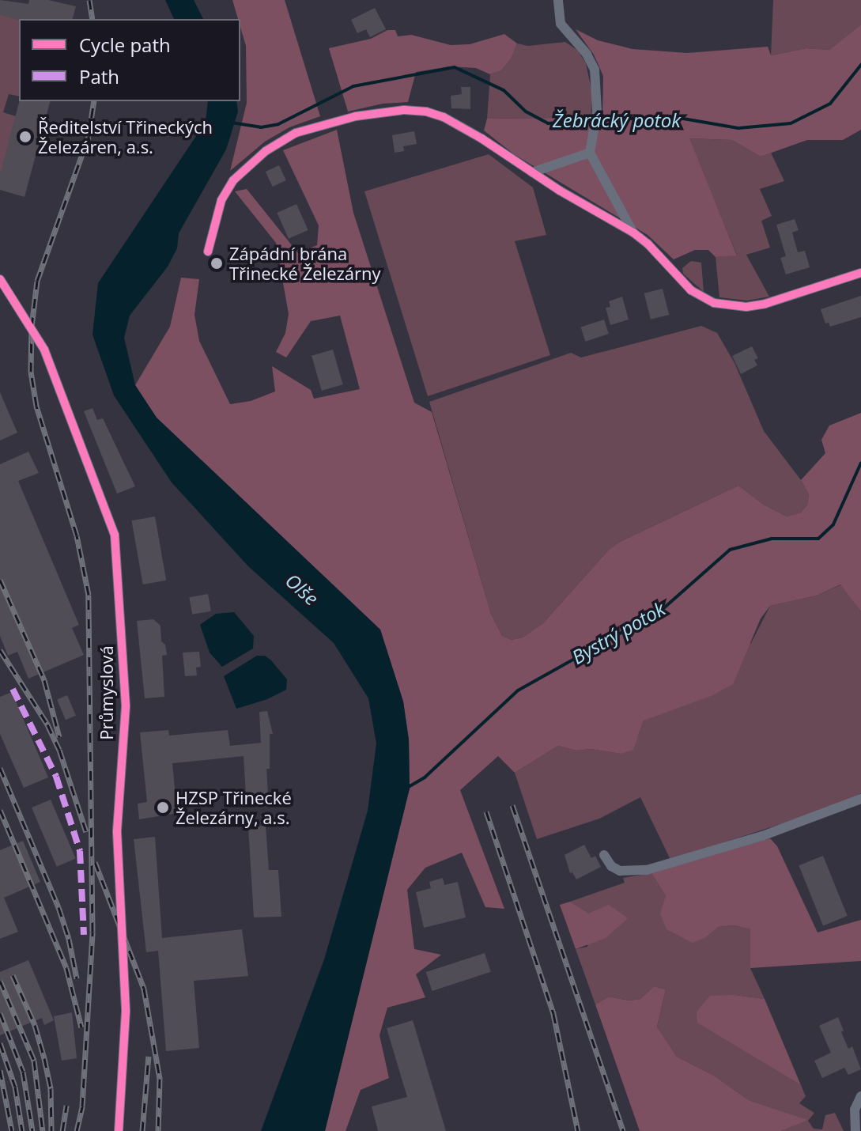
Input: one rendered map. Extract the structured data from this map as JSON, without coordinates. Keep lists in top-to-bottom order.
{
  "streets": {
    "street": ["Průmyslová"]
  },
  "water": ["Žebrácký potok", "Olše", "Bystrý potok"],
  "places": ["Ředitelství Třineckých Železáren, a.s.", "Zápádní brána Třinecké Železárny", "HZSP Třinecké Železárny, a.s."],
  "legend": ["Cycle path", "Path"]
}
